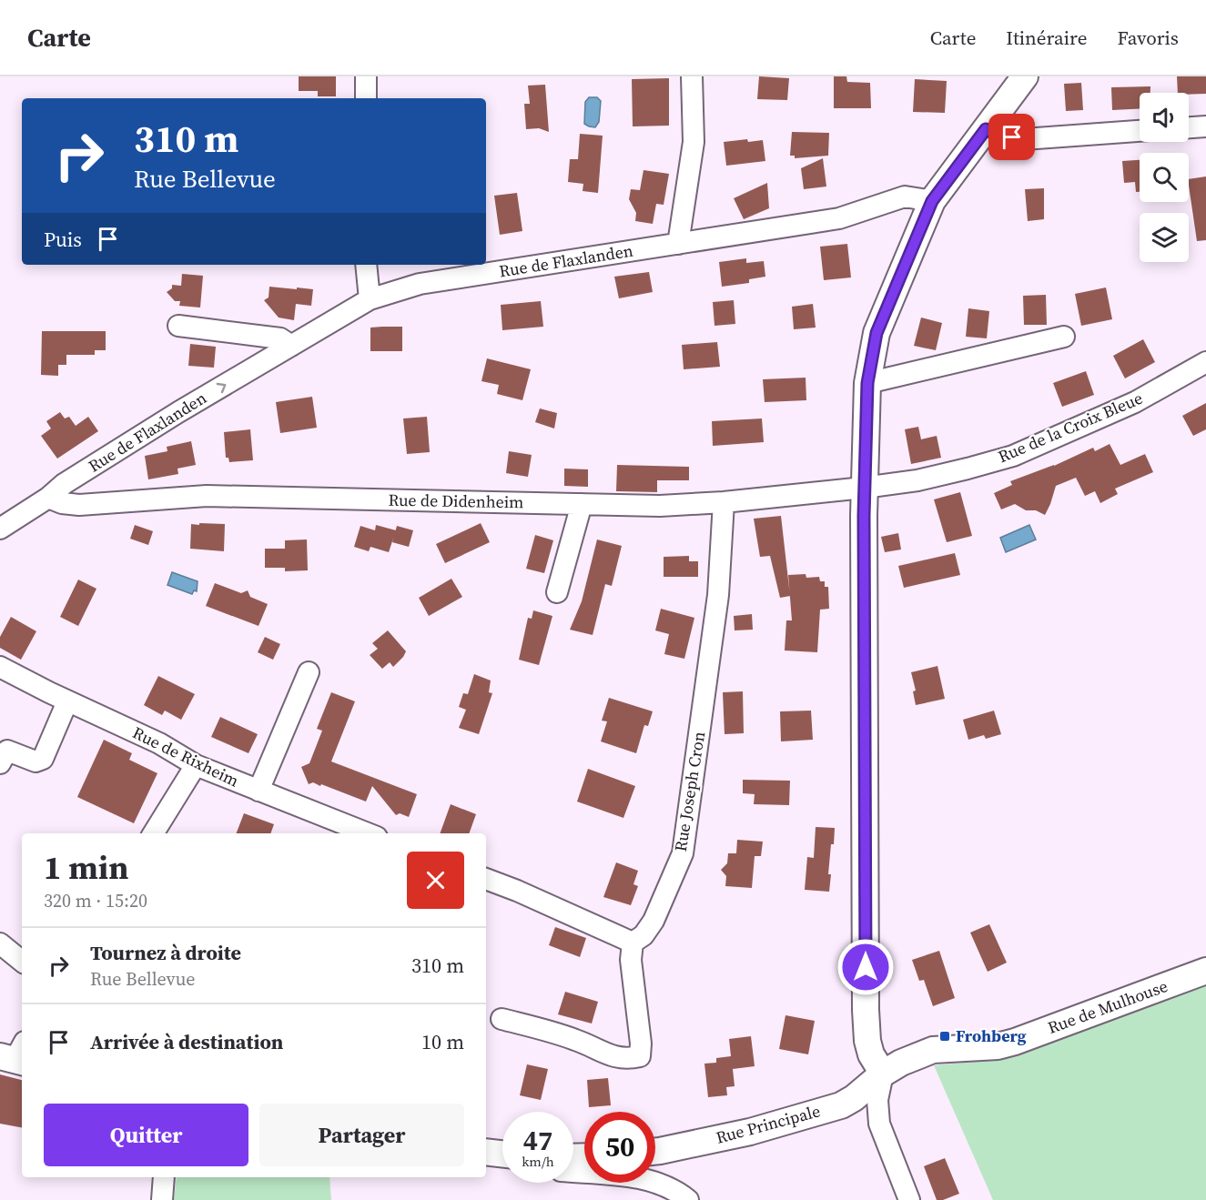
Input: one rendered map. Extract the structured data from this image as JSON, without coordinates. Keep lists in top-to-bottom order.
{
  "streets": {
    "main road": ["Rue de Mulhouse", "Rue Principale"],
    "street": [
      "Rue de Flaxlanden",
      "Rue de la Croix Bleue",
      "Rue de Didenheim",
      "Rue de Rixheim",
      "Rue Joseph Cron"
    ]
  },
  "crossings": [
    ["Rue de Flaxlanden", "Rue de Didenheim"],
    ["Rue de la Croix Bleue", "Rue de Didenheim"],
    ["Rue de Didenheim", "Rue Joseph Cron"],
    ["Rue de Mulhouse", "Rue Principale"]
  ],
  "places": {
    "transit": ["Frohberg"]
  },
  "page": {
    "header": "Carte",
    "nav": ["Carte", "Itinéraire", "Favoris"],
    "turn": ["310 m", "Rue Bellevue"],
    "then": "Puis",
    "heading": ["1 min", "320 m · 15:20"],
    "list": [
      {
        "name": "Tournez à droite",
        "note": "Rue Bellevue",
        "value": "310 m"
      },
      {
        "name": "Arrivée à destination",
        "value": "10 m"
      }
    ],
    "buttons": ["Quitter", "Partager"],
    "speed": "47 km/h",
    "limit": "50"
  }
}
